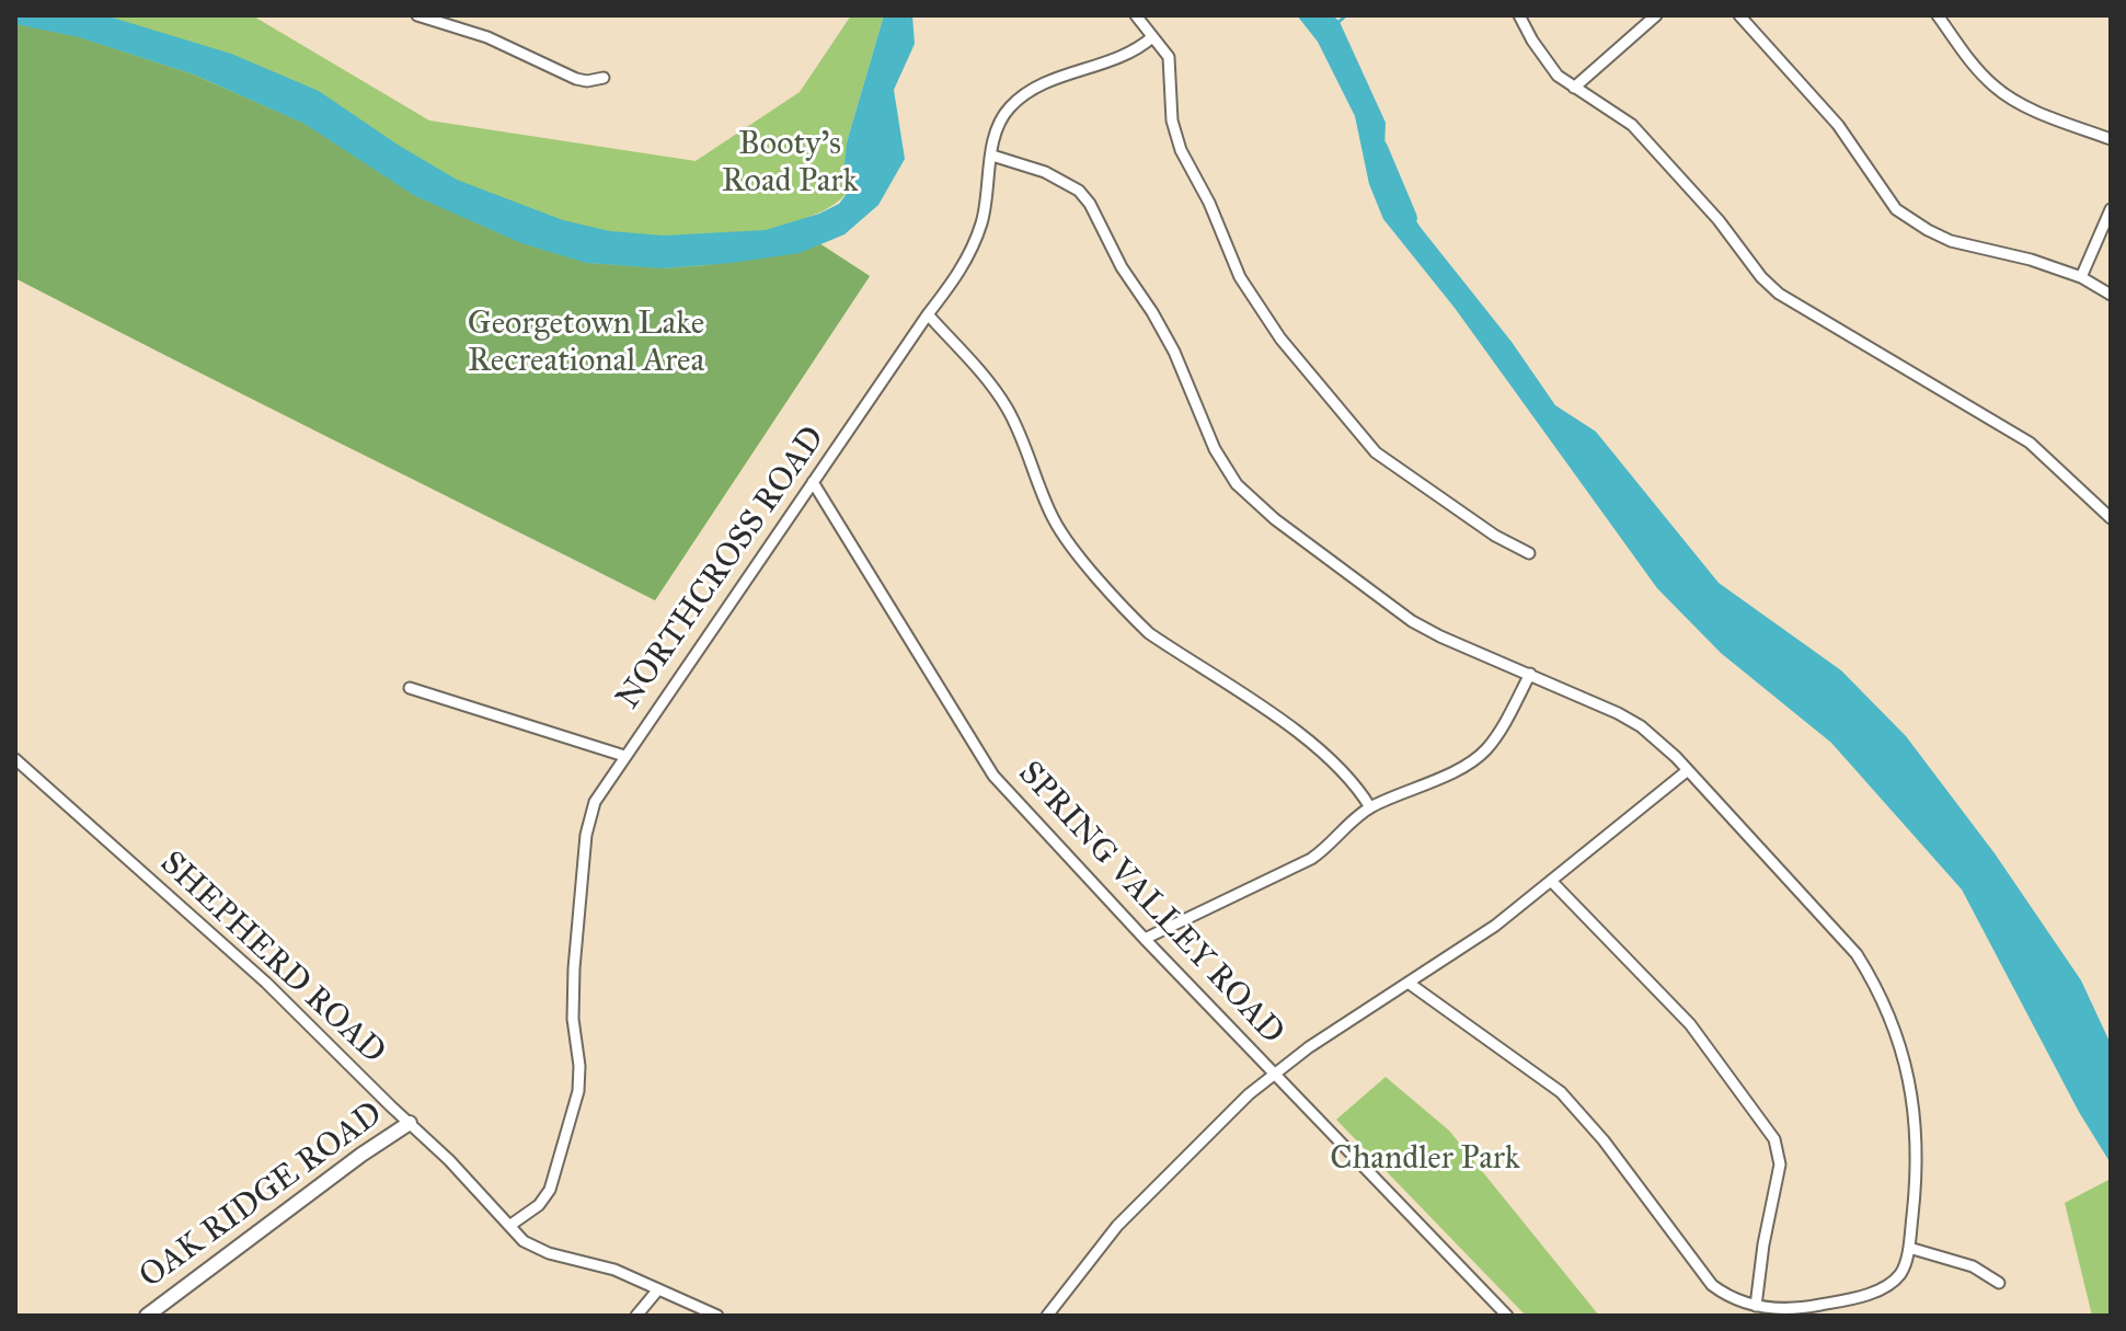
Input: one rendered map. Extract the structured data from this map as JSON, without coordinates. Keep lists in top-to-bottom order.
{
  "streets": {
    "street": [
      "NORTHCROSS ROAD",
      "SPRING VALLEY ROAD",
      "SHEPHERD ROAD",
      "OAK RIDGE ROAD"
    ]
  },
  "crossings": [
    ["NORTHCROSS ROAD", "SPRING VALLEY ROAD"],
    ["NORTHCROSS ROAD", "SHEPHERD ROAD"],
    ["SHEPHERD ROAD", "OAK RIDGE ROAD"]
  ],
  "parks": ["Booty's Road Park", "Georgetown Lake Recreational Area", "Chandler Park"]
}
